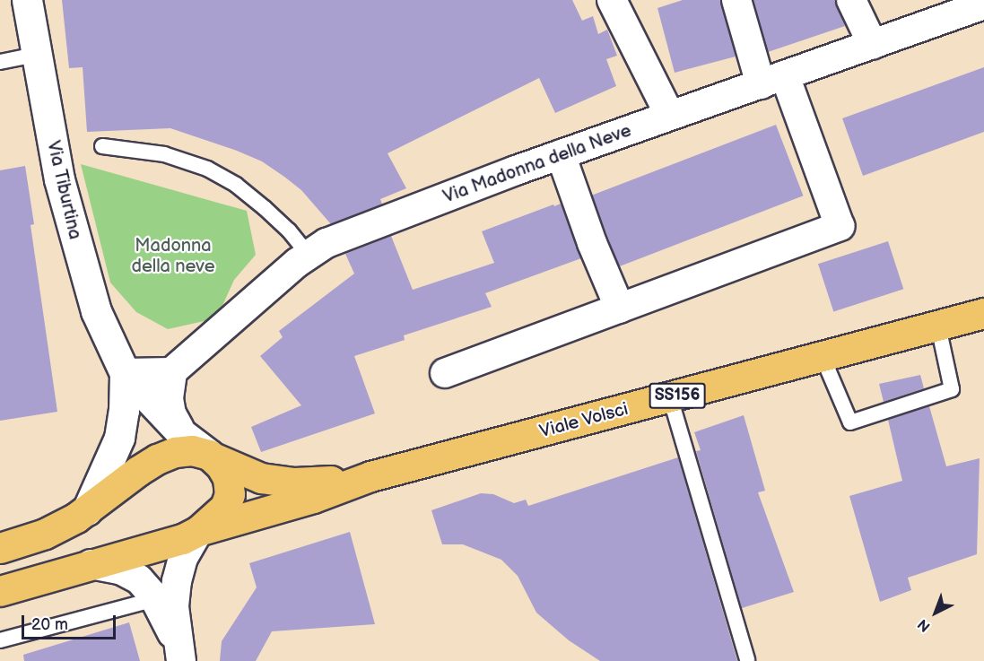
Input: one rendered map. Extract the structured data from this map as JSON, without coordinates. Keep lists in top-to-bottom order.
{
  "streets": {
    "main road": ["SS156", "Viale Volsci"],
    "street": ["Via Madonna della Neve", "Via Tiburtina"]
  },
  "crossings": [
    ["SS156", "Viale Volsci"]
  ],
  "parks": ["Madonna della neve"],
  "scale_bar": "20 m",
  "north": "bottom left"
}
